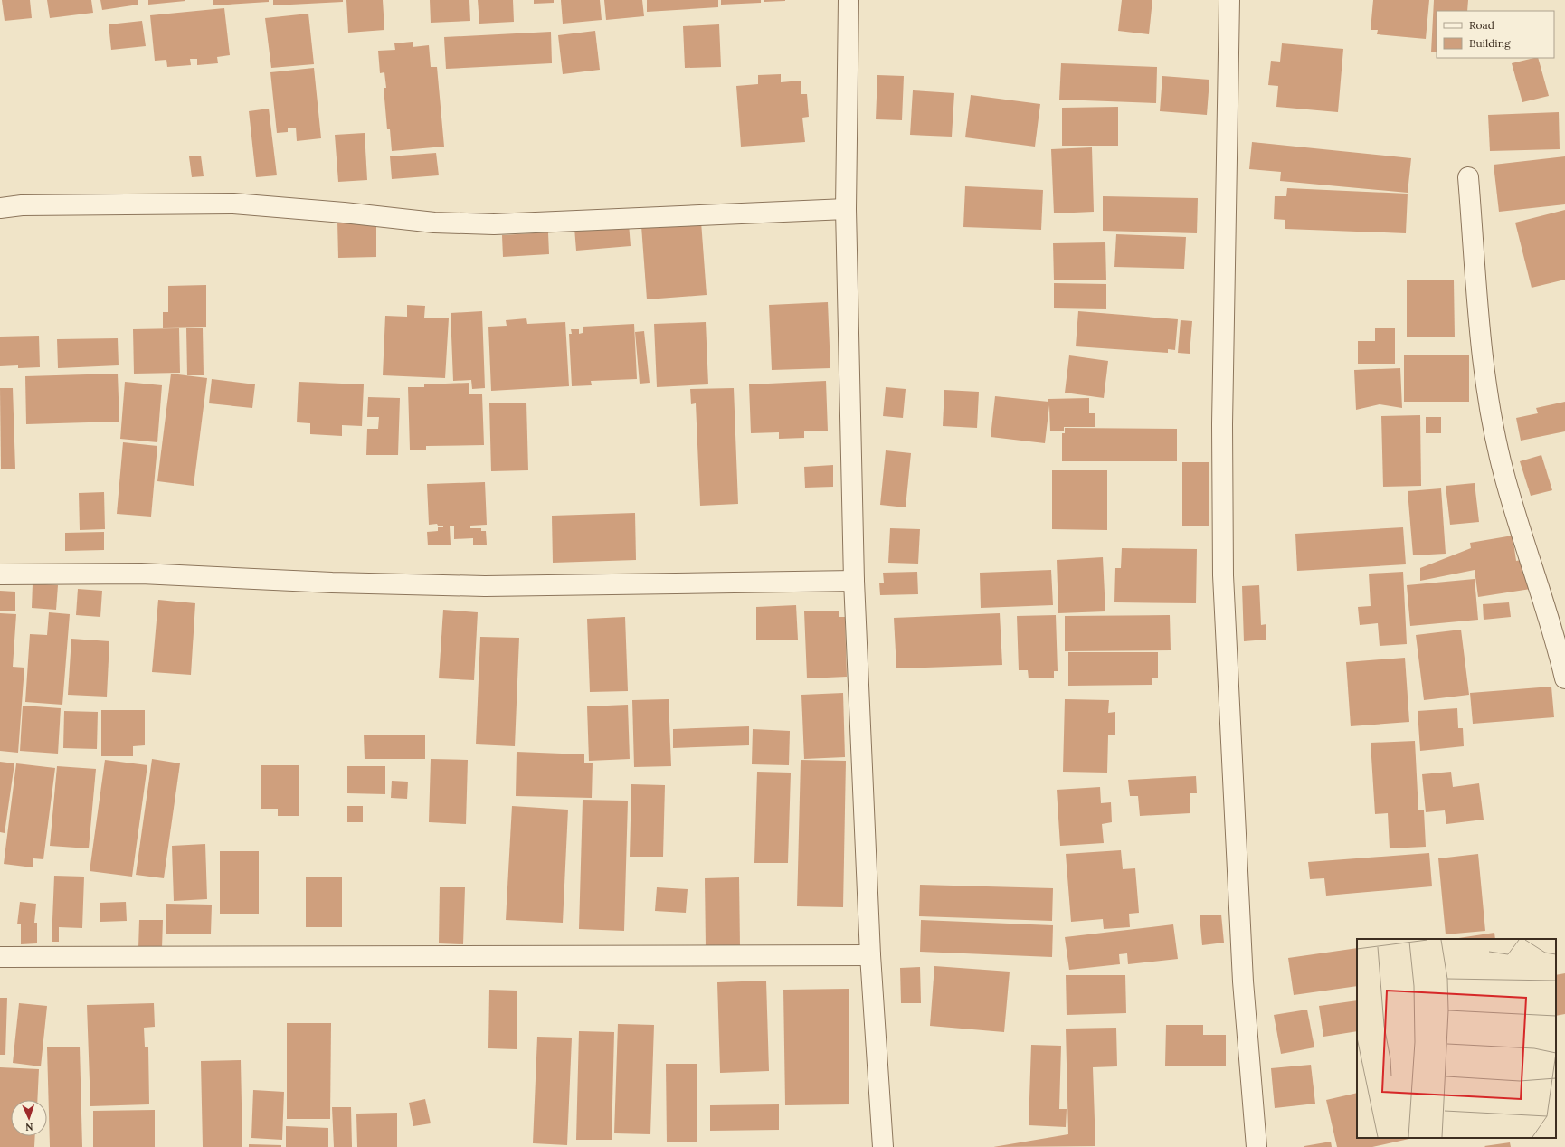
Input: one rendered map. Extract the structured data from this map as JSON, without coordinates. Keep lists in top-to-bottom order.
{
  "legend": ["Road", "Building"],
  "north": "bottom"
}
